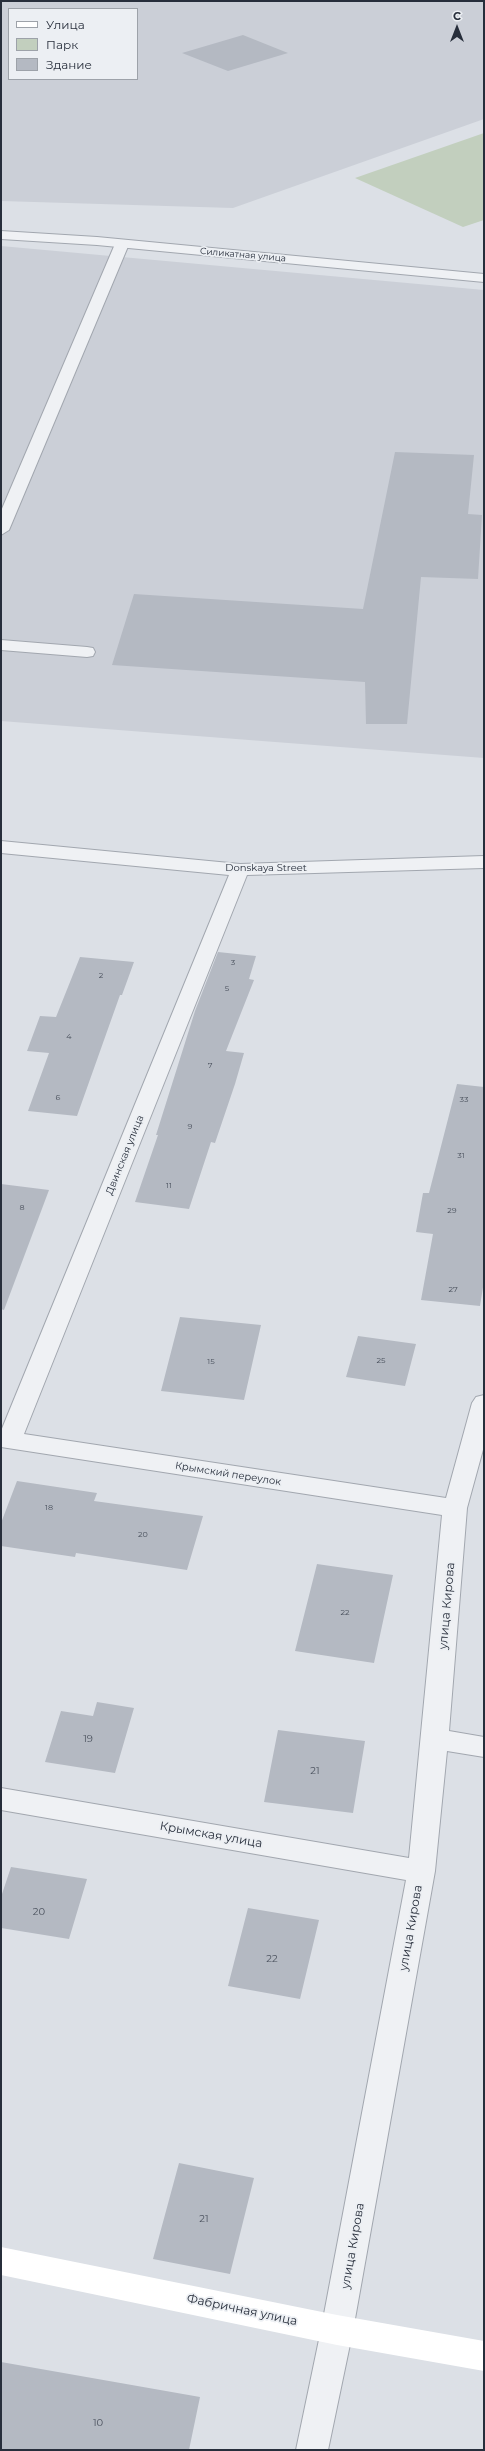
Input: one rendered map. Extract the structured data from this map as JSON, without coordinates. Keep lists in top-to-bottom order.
{
  "streets": {
    "main road": ["Фабричная улица"],
    "street": [
      "Силикатная улица",
      "Donskaya Street",
      "Двинская улица",
      "Крымский переулок",
      "улица Кирова",
      "Крымская улица"
    ]
  },
  "crossings": [
    ["Donskaya Street", "Двинская улица"],
    ["Двинская улица", "Крымский переулок"],
    ["Крымский переулок", "улица Кирова"],
    ["улица Кирова", "Крымская улица"],
    ["улица Кирова", "Фабричная улица"]
  ],
  "house_numbers": [
    "3",
    "2",
    "5",
    "4",
    "7",
    "6",
    "33",
    "9",
    "31",
    "11",
    "8",
    "29",
    "27",
    "25",
    "15",
    "18",
    "20",
    "22",
    "19",
    "21",
    "20",
    "22",
    "21",
    "10"
  ],
  "legend": ["Улица", "Парк", "Здание"],
  "north": "top"
}
